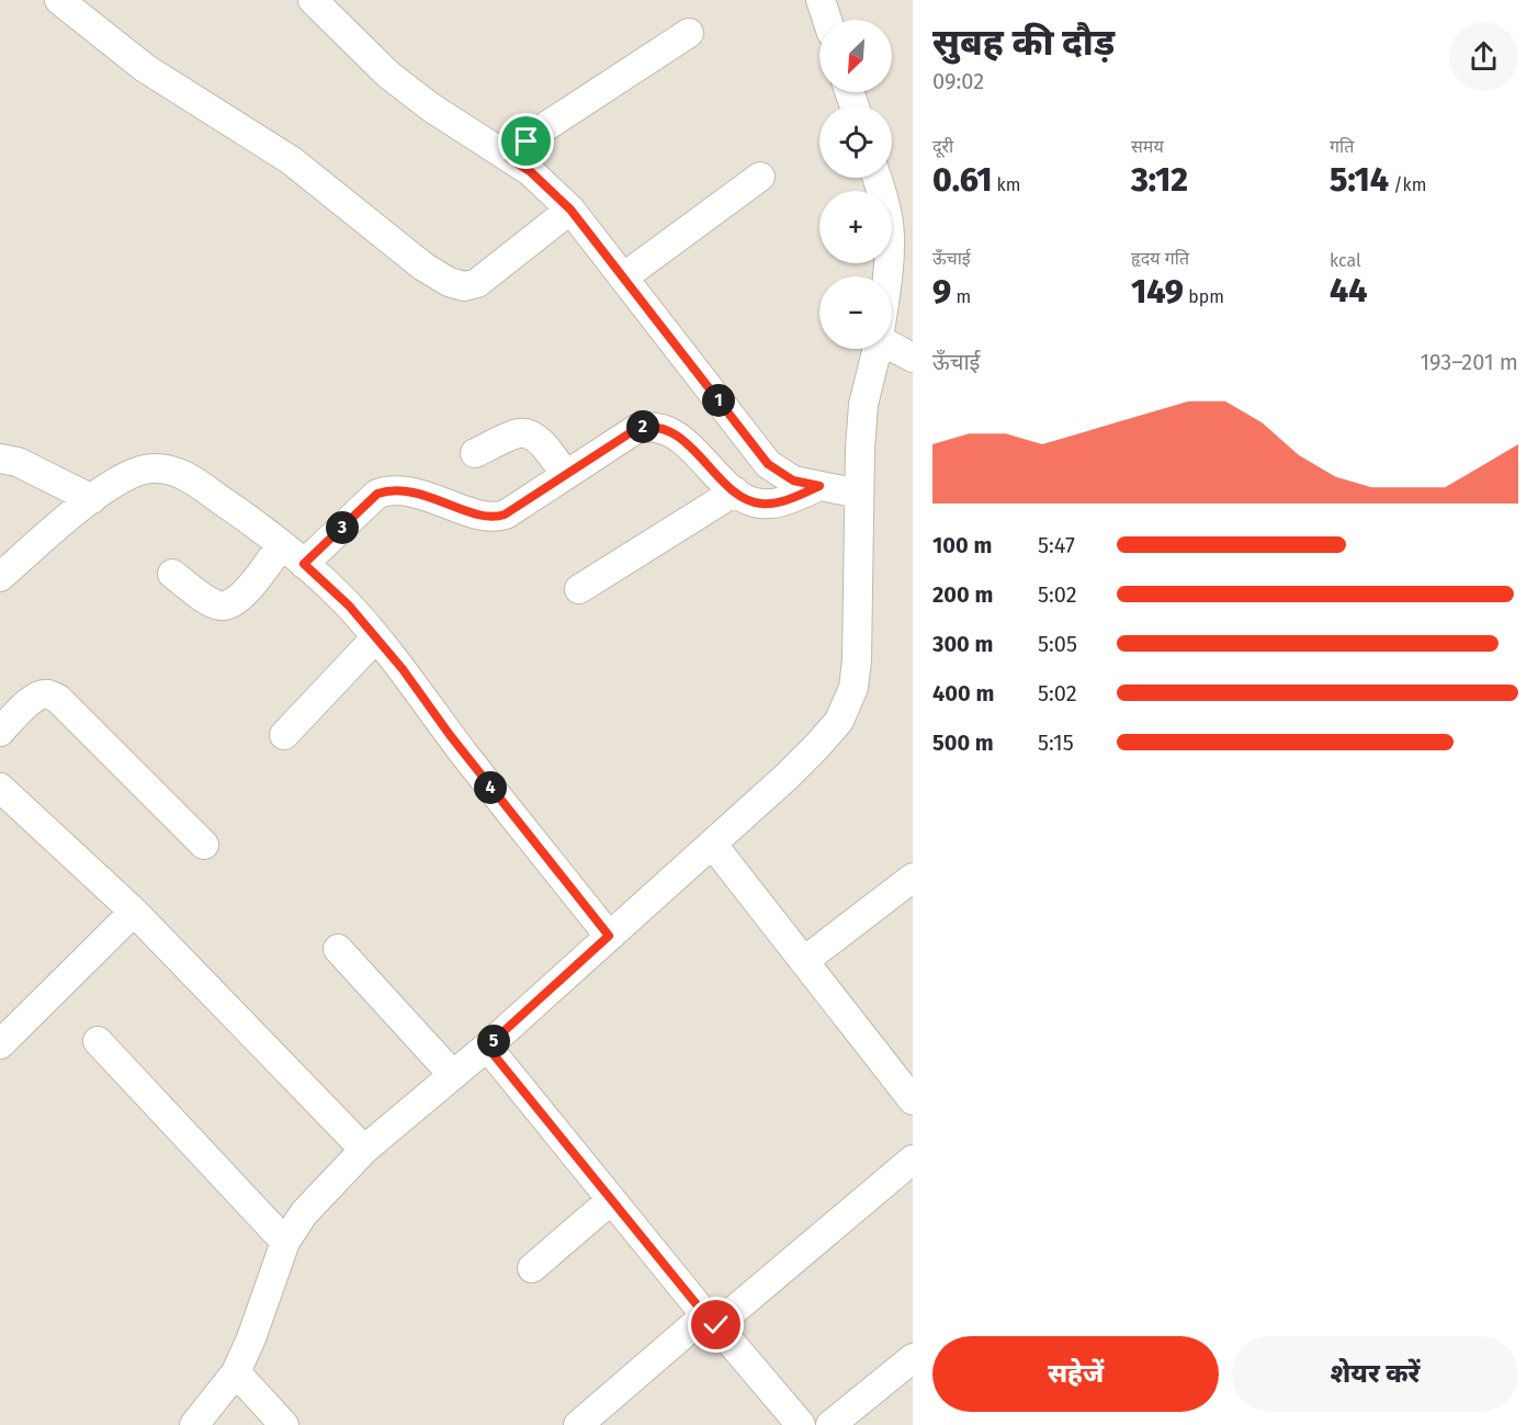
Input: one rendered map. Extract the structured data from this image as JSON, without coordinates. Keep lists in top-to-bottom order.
{
  "north": "bottom left",
  "page": {
    "heading": ["सुबह की दौड़", "09:02"],
    "map_buttons": ["+", "−"],
    "stats": [
      ["दूरी", "0.61 km"],
      ["समय", "3:12"],
      ["गति", "5:14 /km"],
      ["ऊँचाई", "9 m"],
      ["हृदय गति", "149 bpm"],
      ["kcal", "44"]
    ],
    "chart": ["ऊँचाई", "193–201 m"],
    "pins": [
      "1",
      "2",
      "3",
      "4",
      "5"
    ],
    "list": [
      {
        "name": "100 m",
        "note": "5:47"
      },
      {
        "name": "200 m",
        "note": "5:02"
      },
      {
        "name": "300 m",
        "note": "5:05"
      },
      {
        "name": "400 m",
        "note": "5:02"
      },
      {
        "name": "500 m",
        "note": "5:15"
      }
    ],
    "buttons": ["सहेजें", "शेयर करें"]
  }
}
